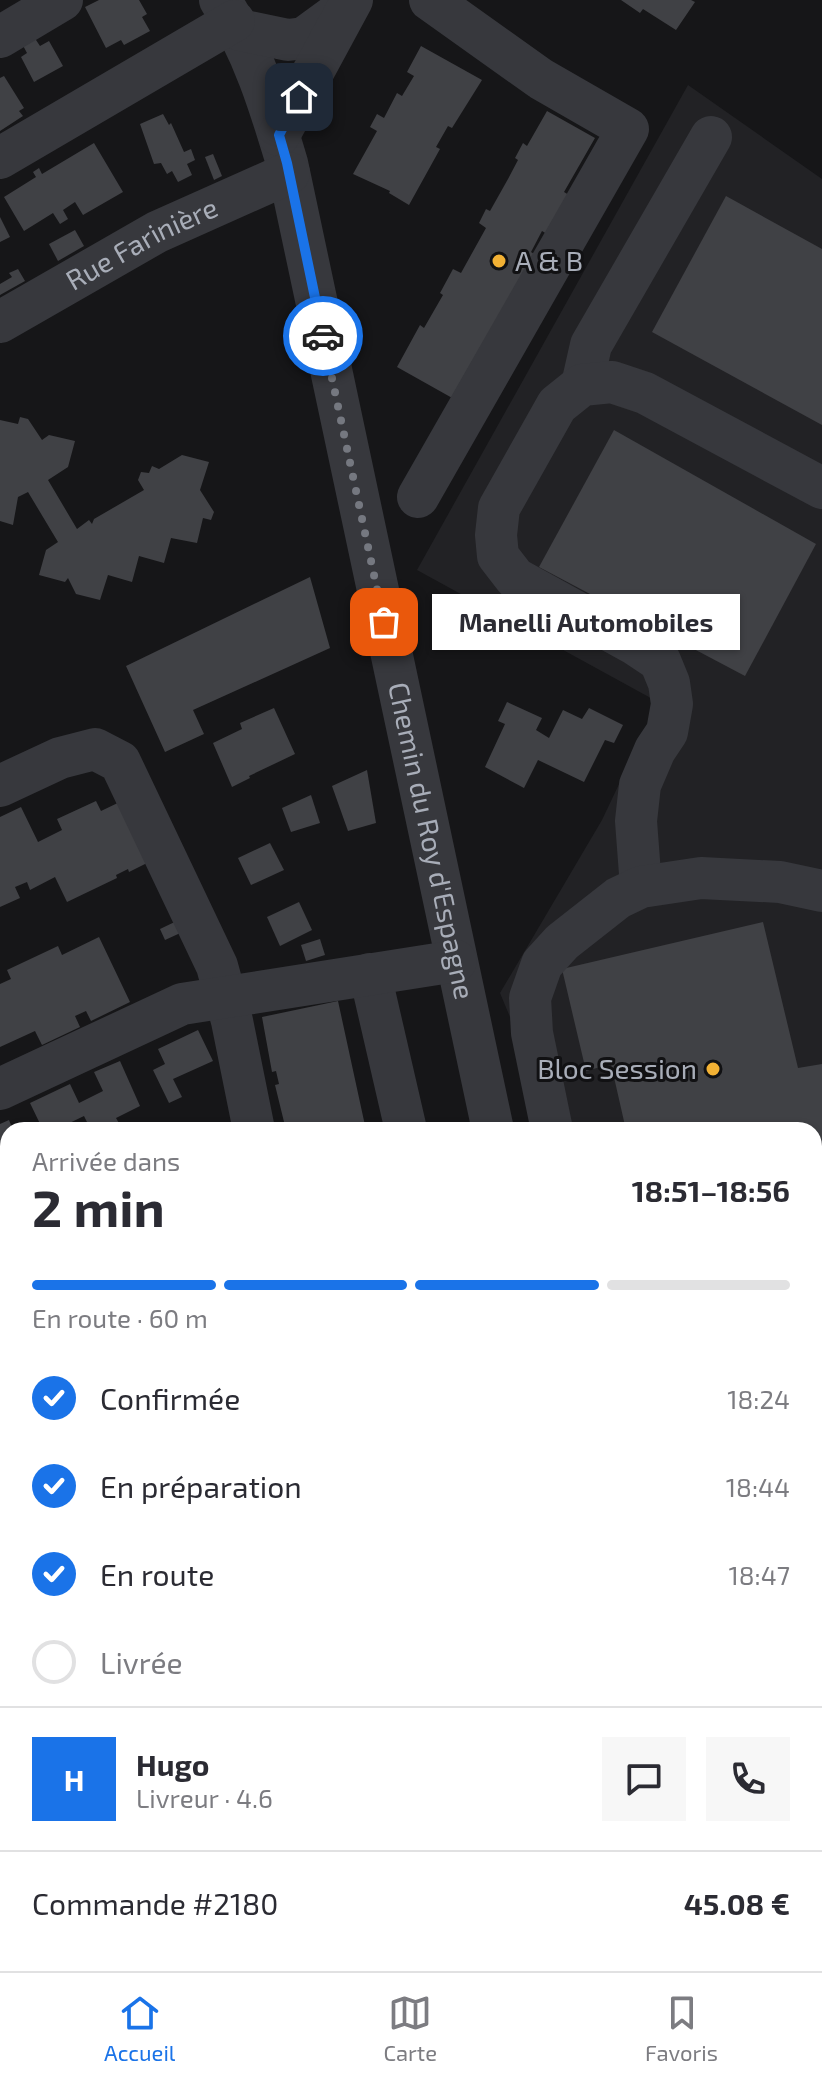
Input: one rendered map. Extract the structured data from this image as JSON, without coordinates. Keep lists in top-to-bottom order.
{
  "streets": {
    "street": ["Rue Farinière", "Chemin du Roy d'Espagne"]
  },
  "crossings": [
    ["Rue Farinière", "Chemin du Roy d'Espagne"]
  ],
  "places": ["A & B", "Manelli Automobiles", "Bloc Session"],
  "page": {
    "bubble": "Manelli Automobiles",
    "heading": ["2 min", "Arrivée dans", "18:51–18:56"],
    "panel": [
      "Hugo",
      "Livreur · 4.6",
      "Commande #2180",
      "45.08 €"
    ],
    "bar": "En route · 60 m",
    "list": [
      ["Confirmée", "18:24"],
      ["En préparation", "18:44"],
      ["En route", "18:47"],
      "Livrée"
    ],
    "round": "H",
    "tabs": ["Accueil", "Carte", "Favoris"]
  }
}
